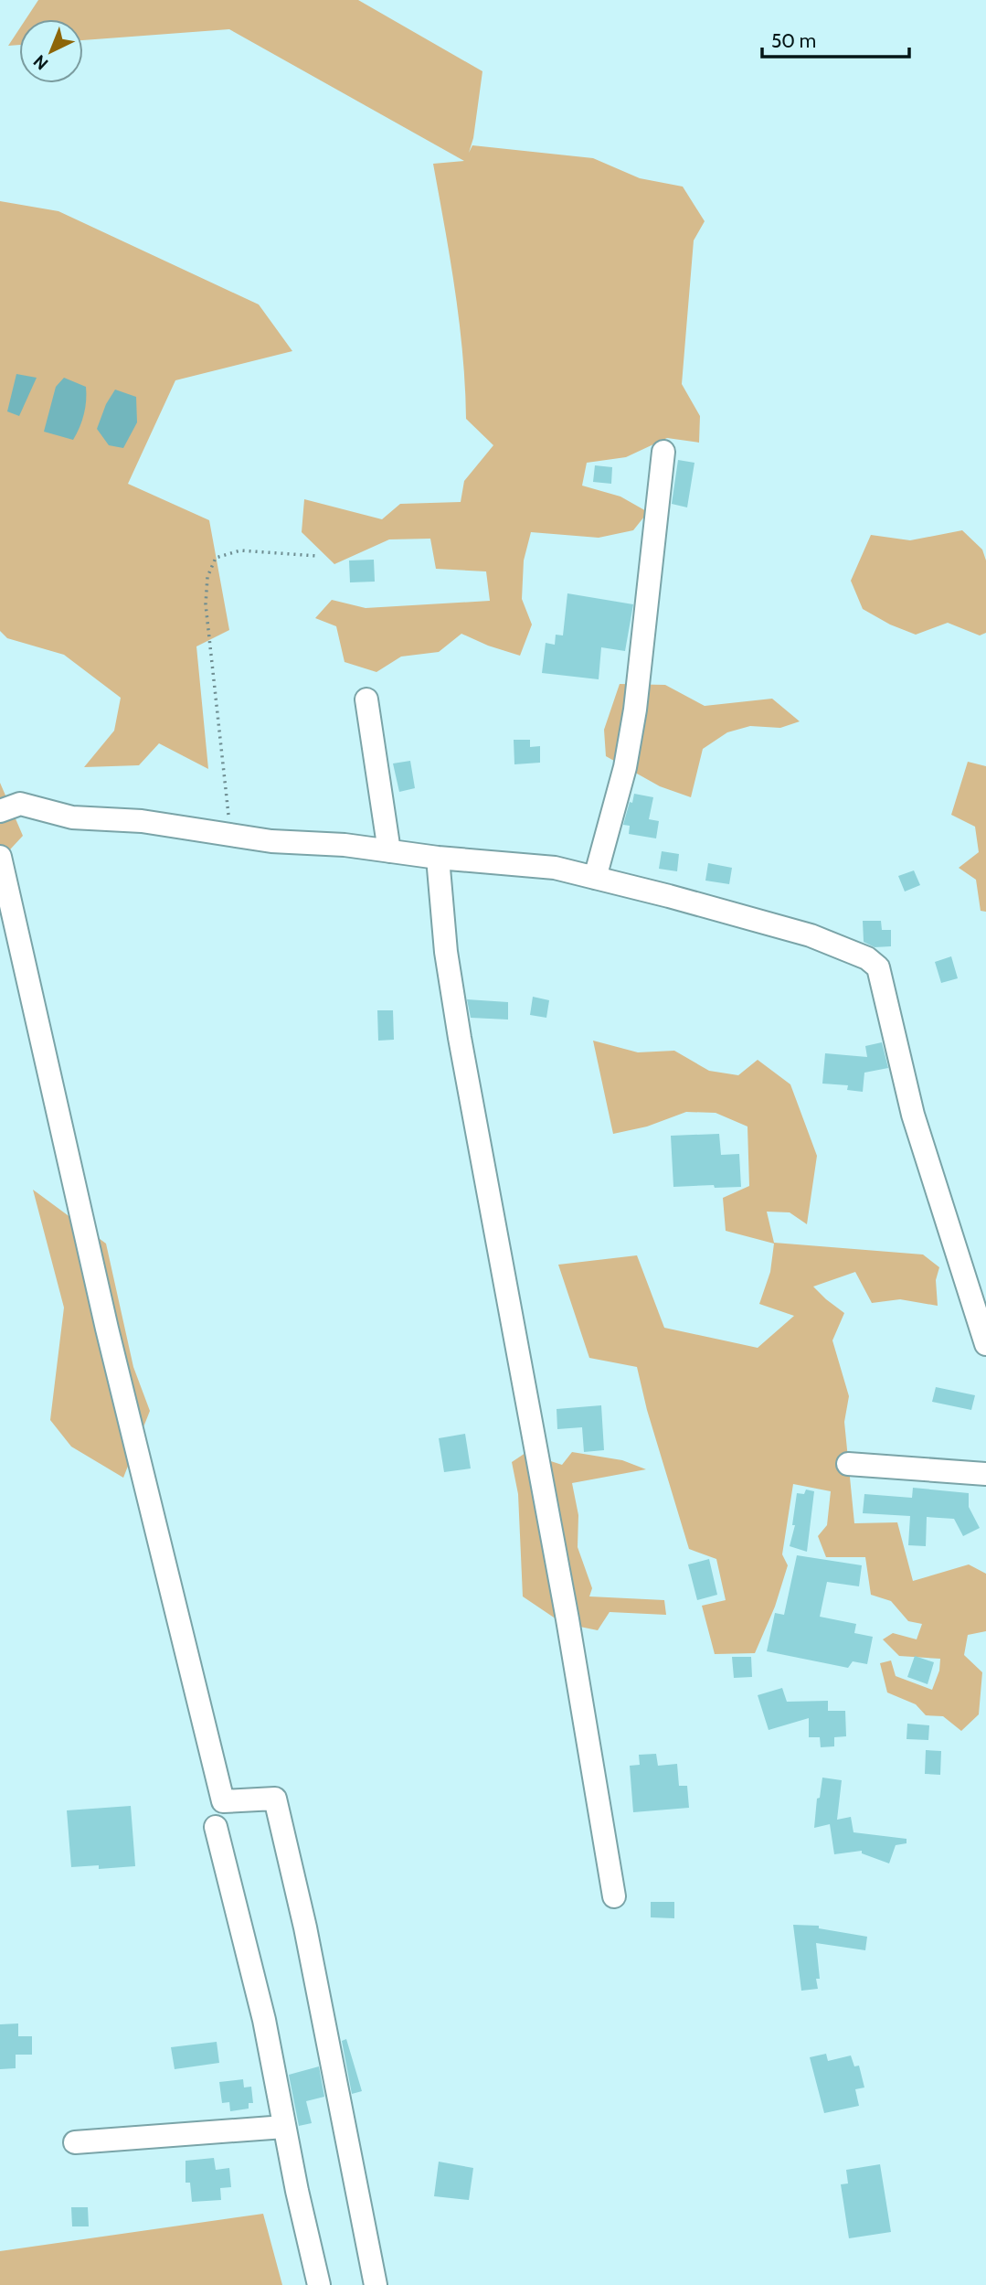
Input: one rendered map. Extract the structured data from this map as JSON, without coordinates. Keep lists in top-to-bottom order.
{
  "scale_bar": "50 m",
  "north": "bottom left"
}
